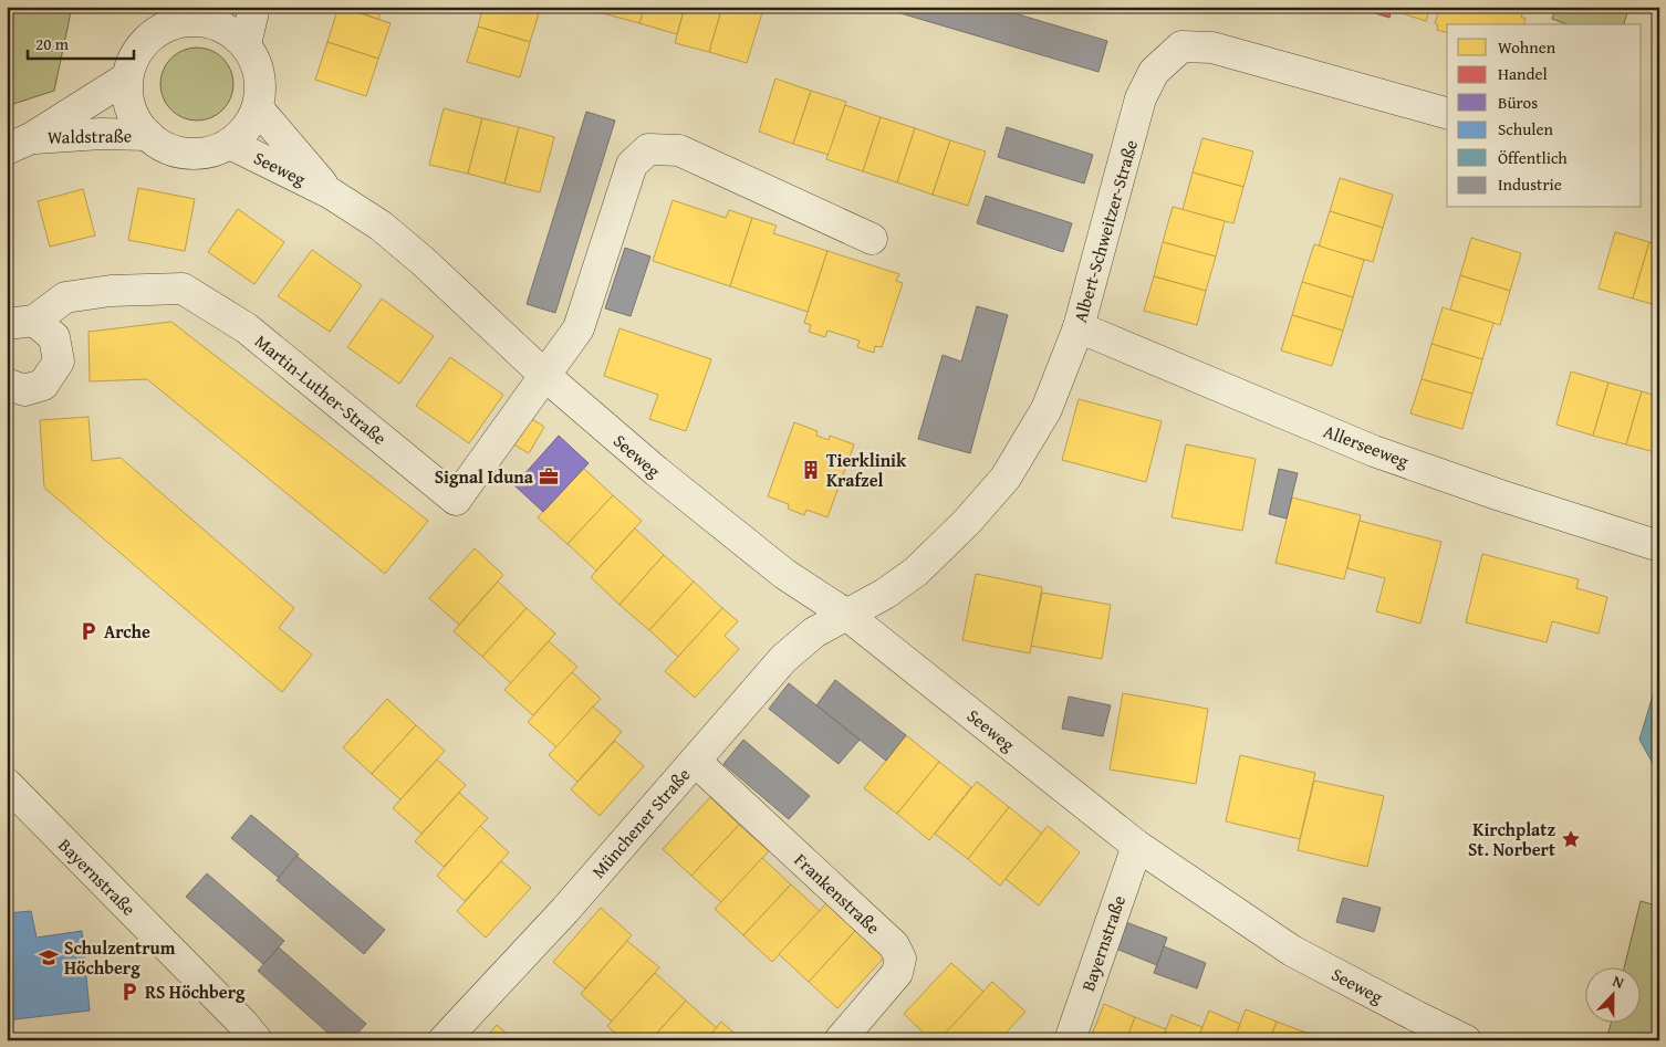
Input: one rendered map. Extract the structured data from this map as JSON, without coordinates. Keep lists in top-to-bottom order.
{
  "streets": {
    "street": [
      "Waldstraße",
      "Seeweg",
      "Albert-Schweitzer-Straße",
      "Martin-Luther-Straße",
      "Allerseeweg",
      "Münchener Straße",
      "Bayernstraße",
      "Frankenstraße"
    ]
  },
  "crossings": [
    ["Waldstraße", "Seeweg"],
    ["Seeweg", "Albert-Schweitzer-Straße"],
    ["Seeweg", "Martin-Luther-Straße"],
    ["Seeweg", "Münchener Straße"],
    ["Seeweg", "Bayernstraße"],
    ["Albert-Schweitzer-Straße", "Allerseeweg"],
    ["Albert-Schweitzer-Straße", "Münchener Straße"],
    ["Münchener Straße", "Frankenstraße"]
  ],
  "places": {
    "building": ["Tierklinik Krafzel"],
    "office": ["Signal Iduna"],
    "parking": ["Arche", "RS Höchberg"],
    "place": ["Kirchplatz St. Norbert"],
    "school or university": ["Schulzentrum Höchberg"]
  },
  "legend": [
    "Wohnen",
    "Handel",
    "Büros",
    "Schulen",
    "Öffentlich",
    "Industrie"
  ],
  "scale_bar": "20 m",
  "north": "top"
}
